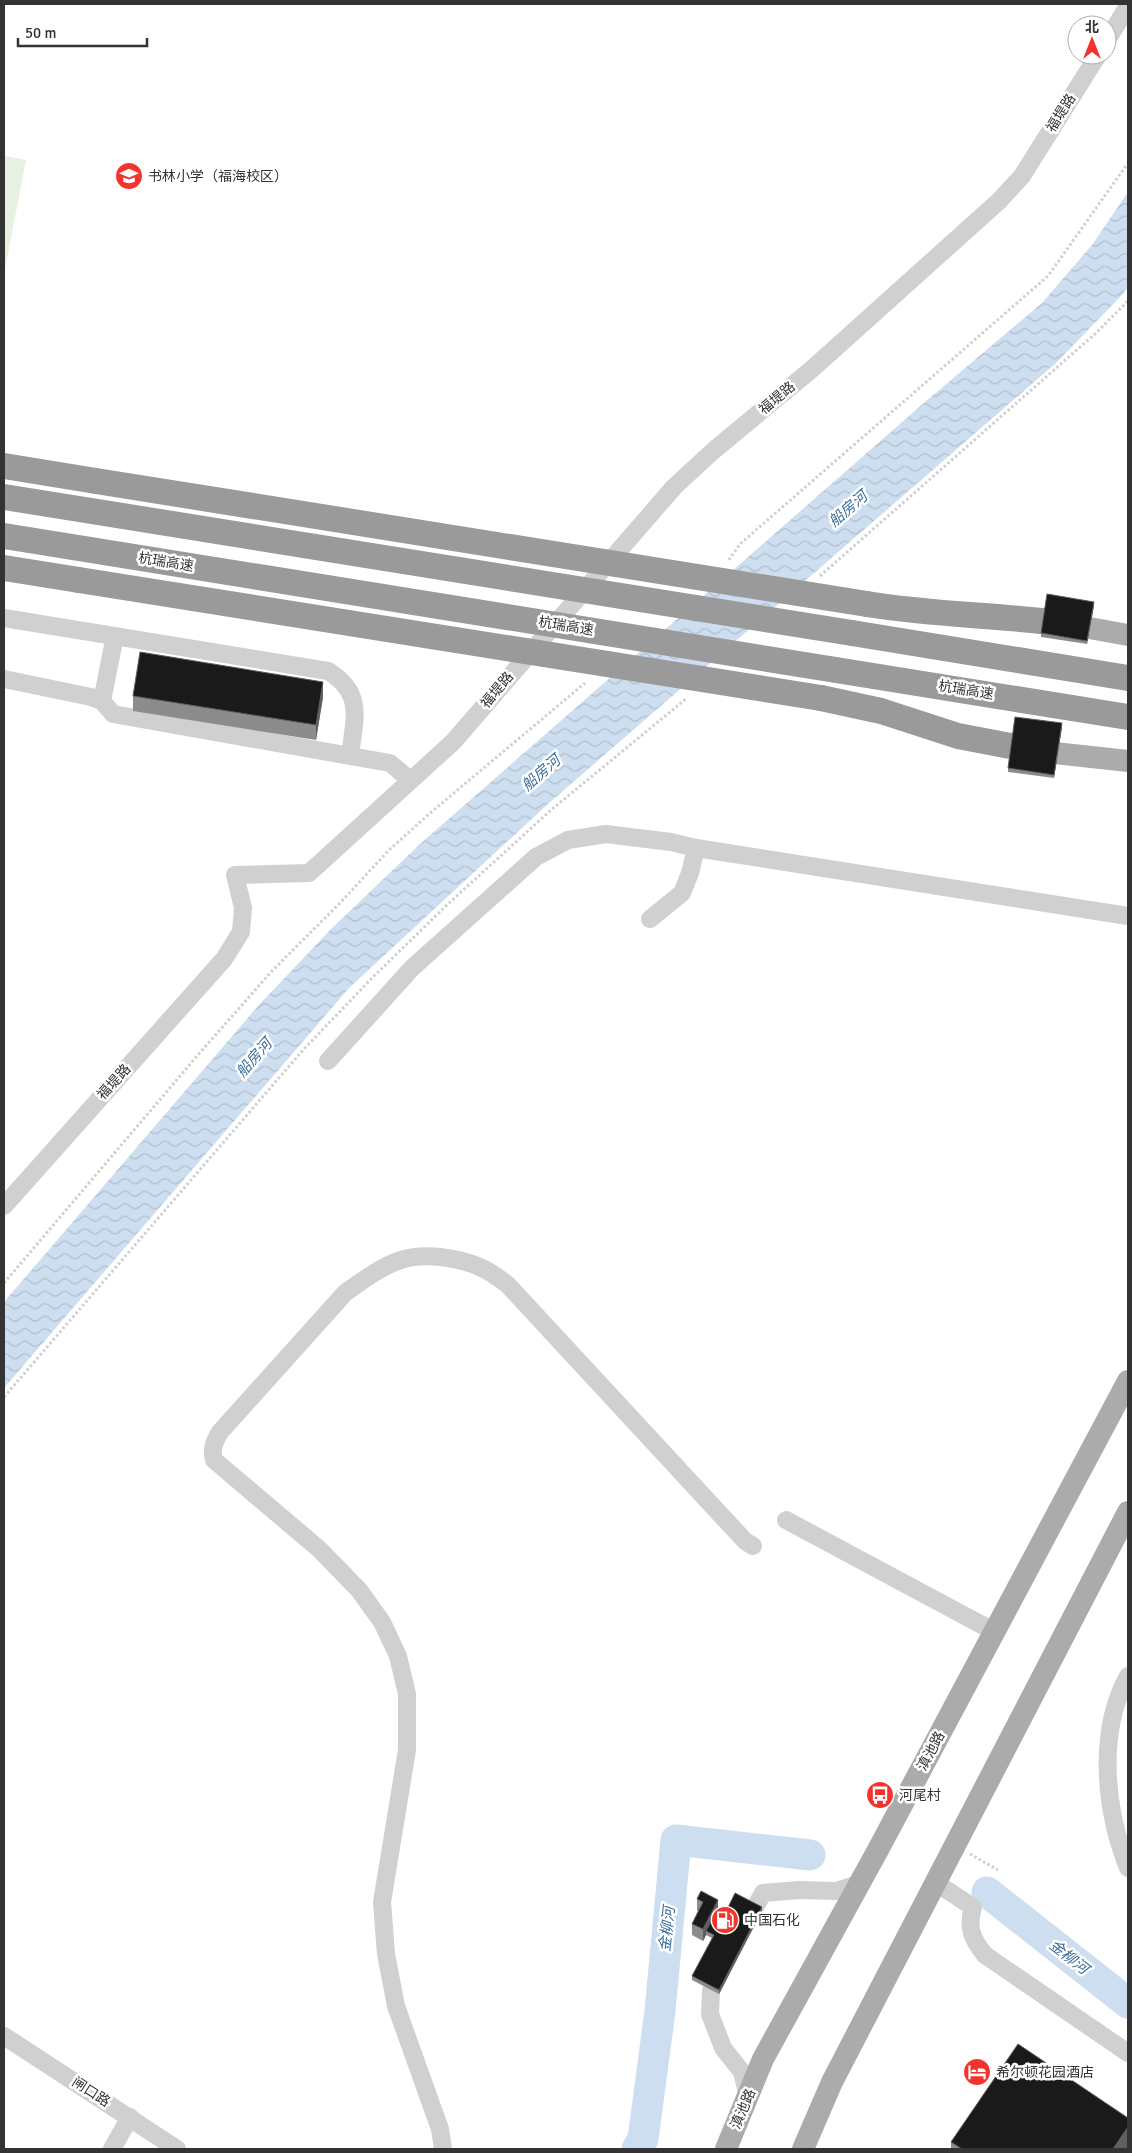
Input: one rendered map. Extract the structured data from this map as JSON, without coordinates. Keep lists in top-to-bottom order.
{
  "streets": {
    "highway": ["杭瑞高速"],
    "main road": ["滇池路"],
    "street": ["福堤路", "闸口路"]
  },
  "water": ["船房河", "金柳河"],
  "places": {
    "school or university": ["书林小学（福海校区）"],
    "bus stop": ["河尾村"],
    "fuel station": ["中国石化"],
    "hotel": ["希尔顿花园酒店"]
  },
  "scale_bar": "50 m",
  "north": "top"
}
